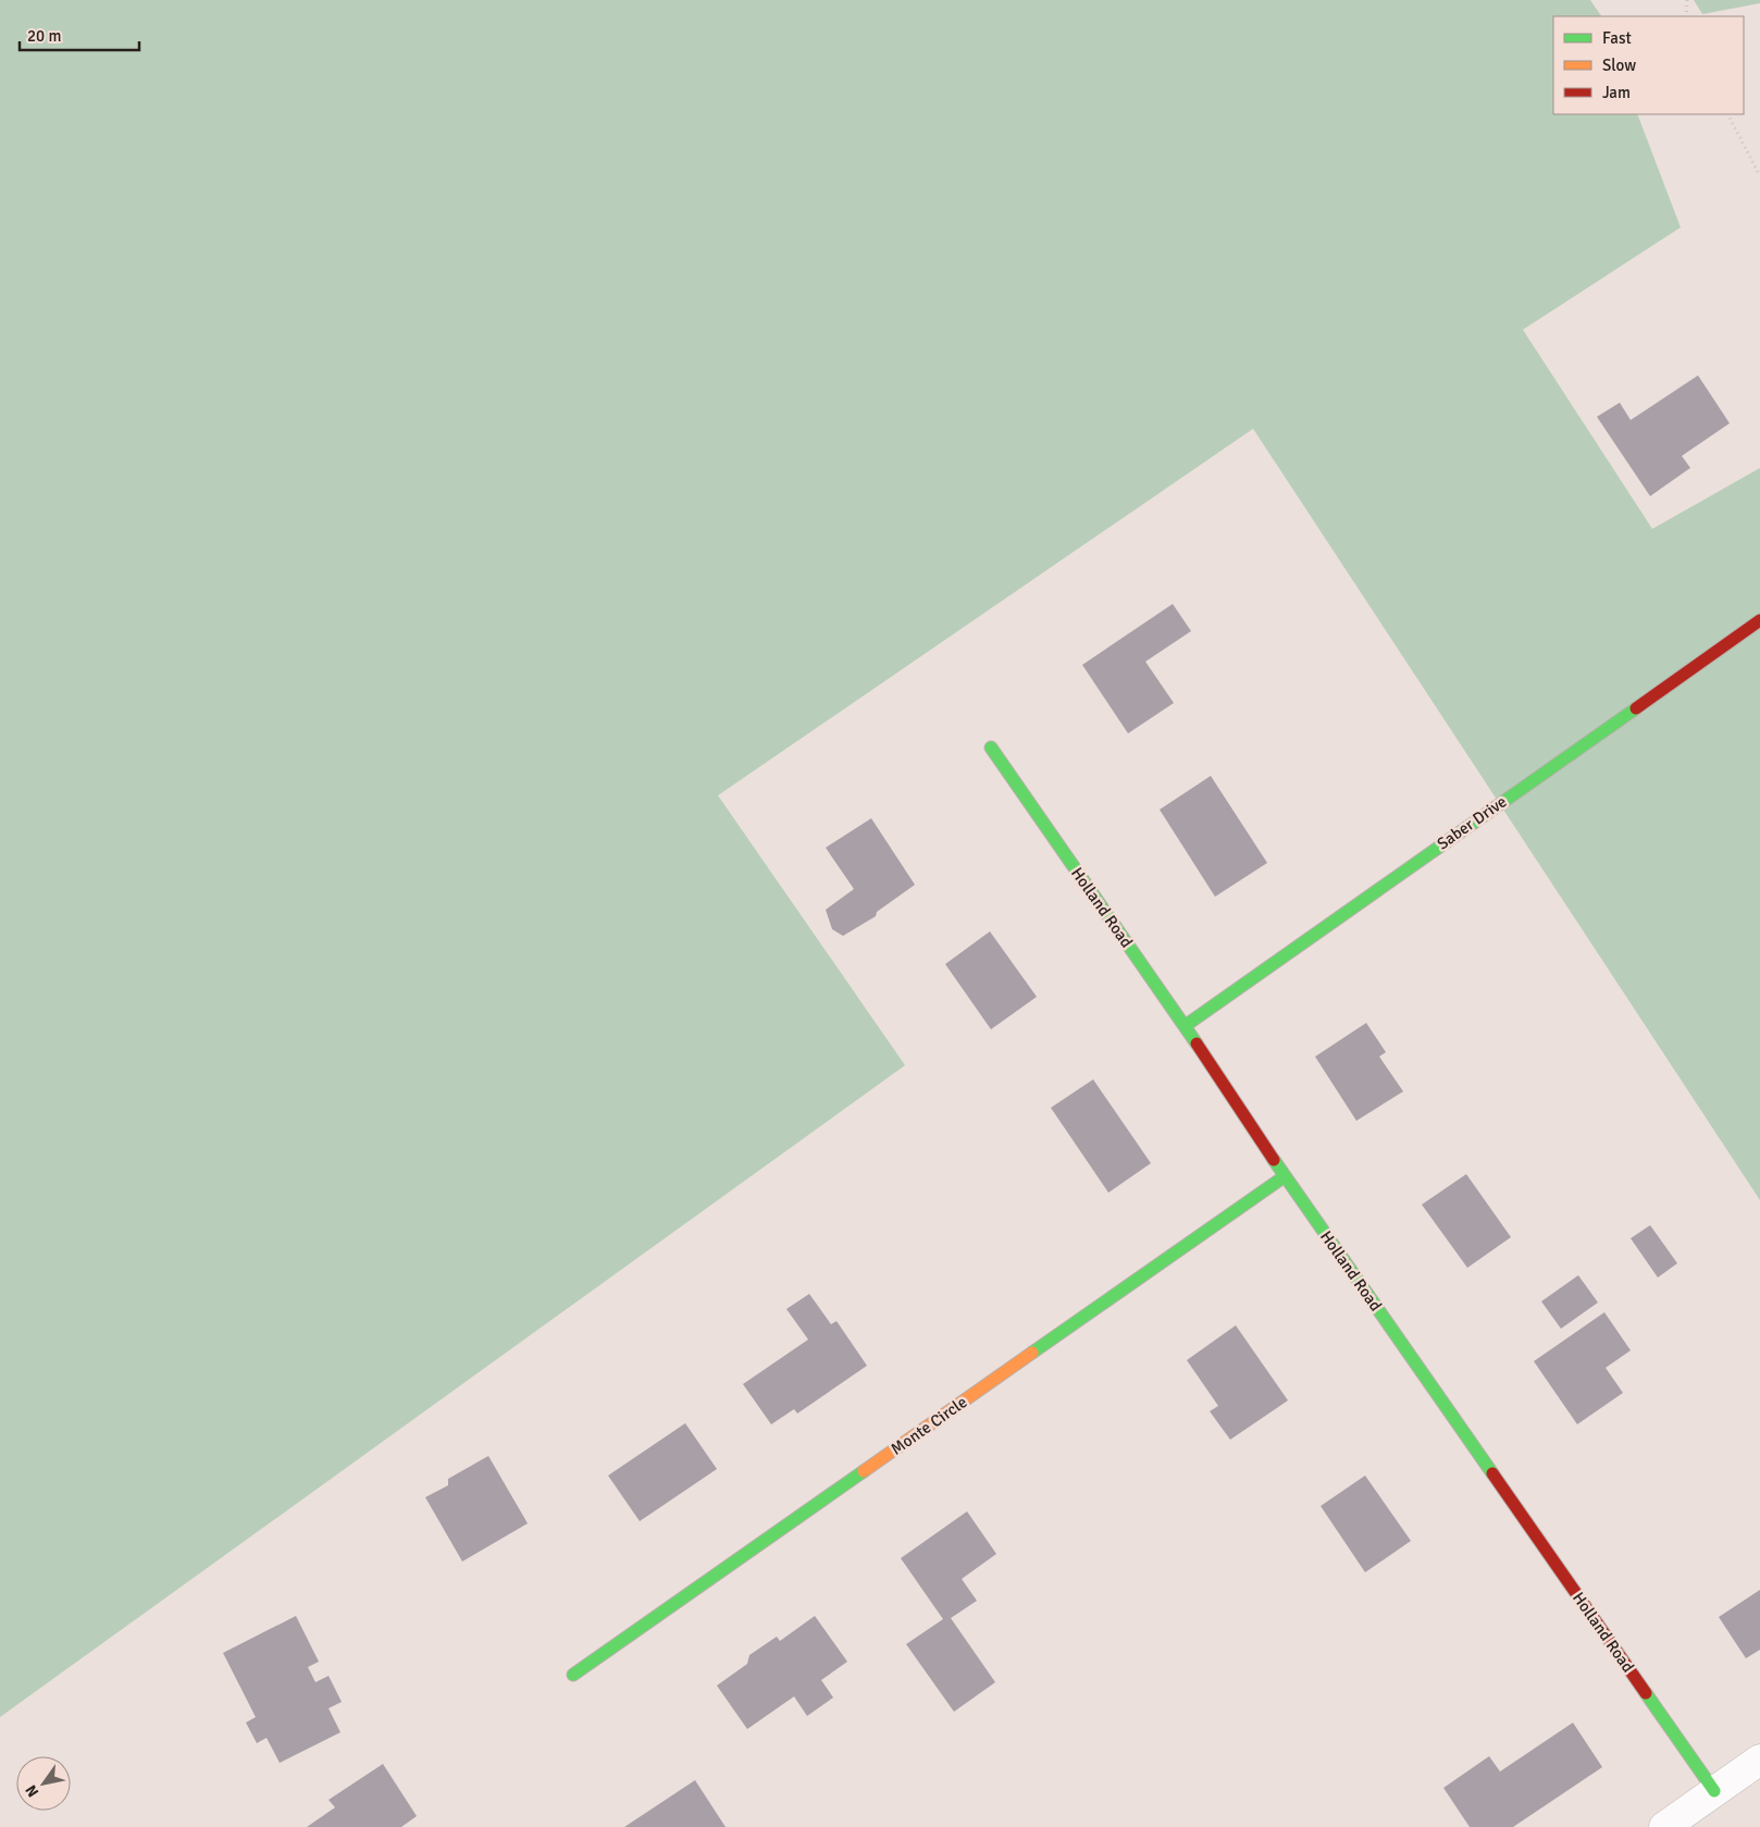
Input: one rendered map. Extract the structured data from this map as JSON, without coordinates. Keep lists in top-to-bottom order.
{
  "streets": {
    "street": ["Saber Drive", "Holland Road", "Monte Circle"]
  },
  "crossings": [
    ["Saber Drive", "Holland Road"],
    ["Holland Road", "Monte Circle"]
  ],
  "legend": ["Fast", "Slow", "Jam"],
  "scale_bar": "20 m",
  "north": "bottom left"
}
